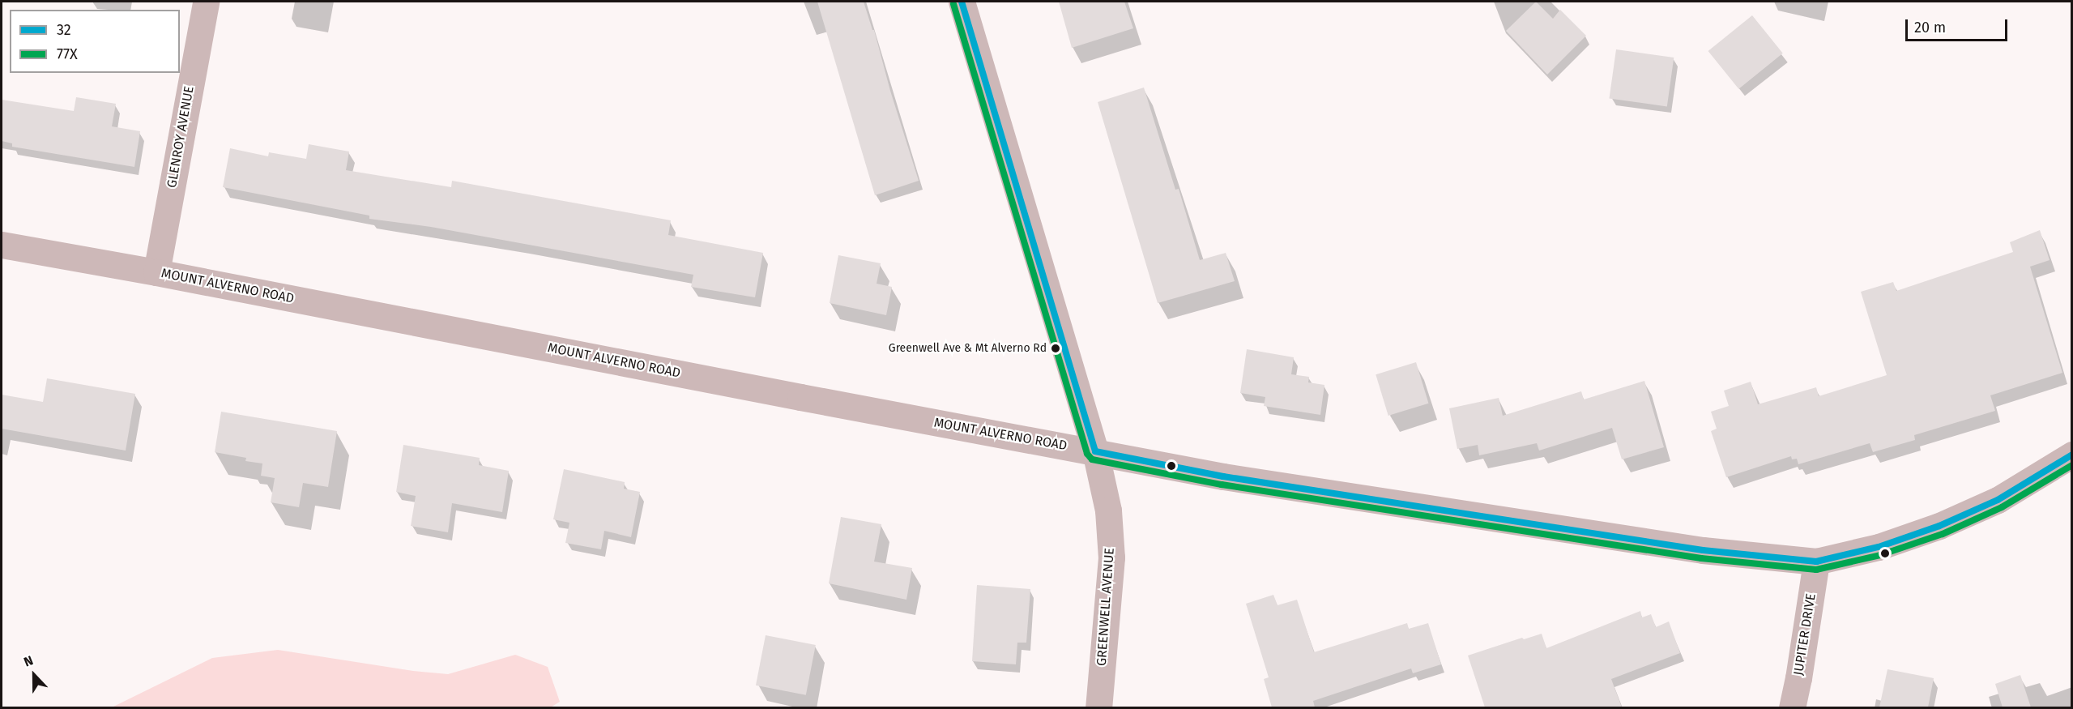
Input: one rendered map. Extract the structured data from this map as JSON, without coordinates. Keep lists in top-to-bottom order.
{
  "streets": {
    "street": [
      "GLENROY AVENUE",
      "MOUNT ALVERNO ROAD",
      "GREENWELL AVENUE",
      "JUPITER DRIVE"
    ]
  },
  "crossings": [
    ["GLENROY AVENUE", "MOUNT ALVERNO ROAD"],
    ["MOUNT ALVERNO ROAD", "GREENWELL AVENUE"],
    ["MOUNT ALVERNO ROAD", "JUPITER DRIVE"]
  ],
  "places": ["Greenwell Ave & Mt Alverno Rd"],
  "lines": ["transit line 32", "transit line 77X"],
  "legend": ["32", "77X"],
  "scale_bar": "20 m",
  "north": "top"
}
